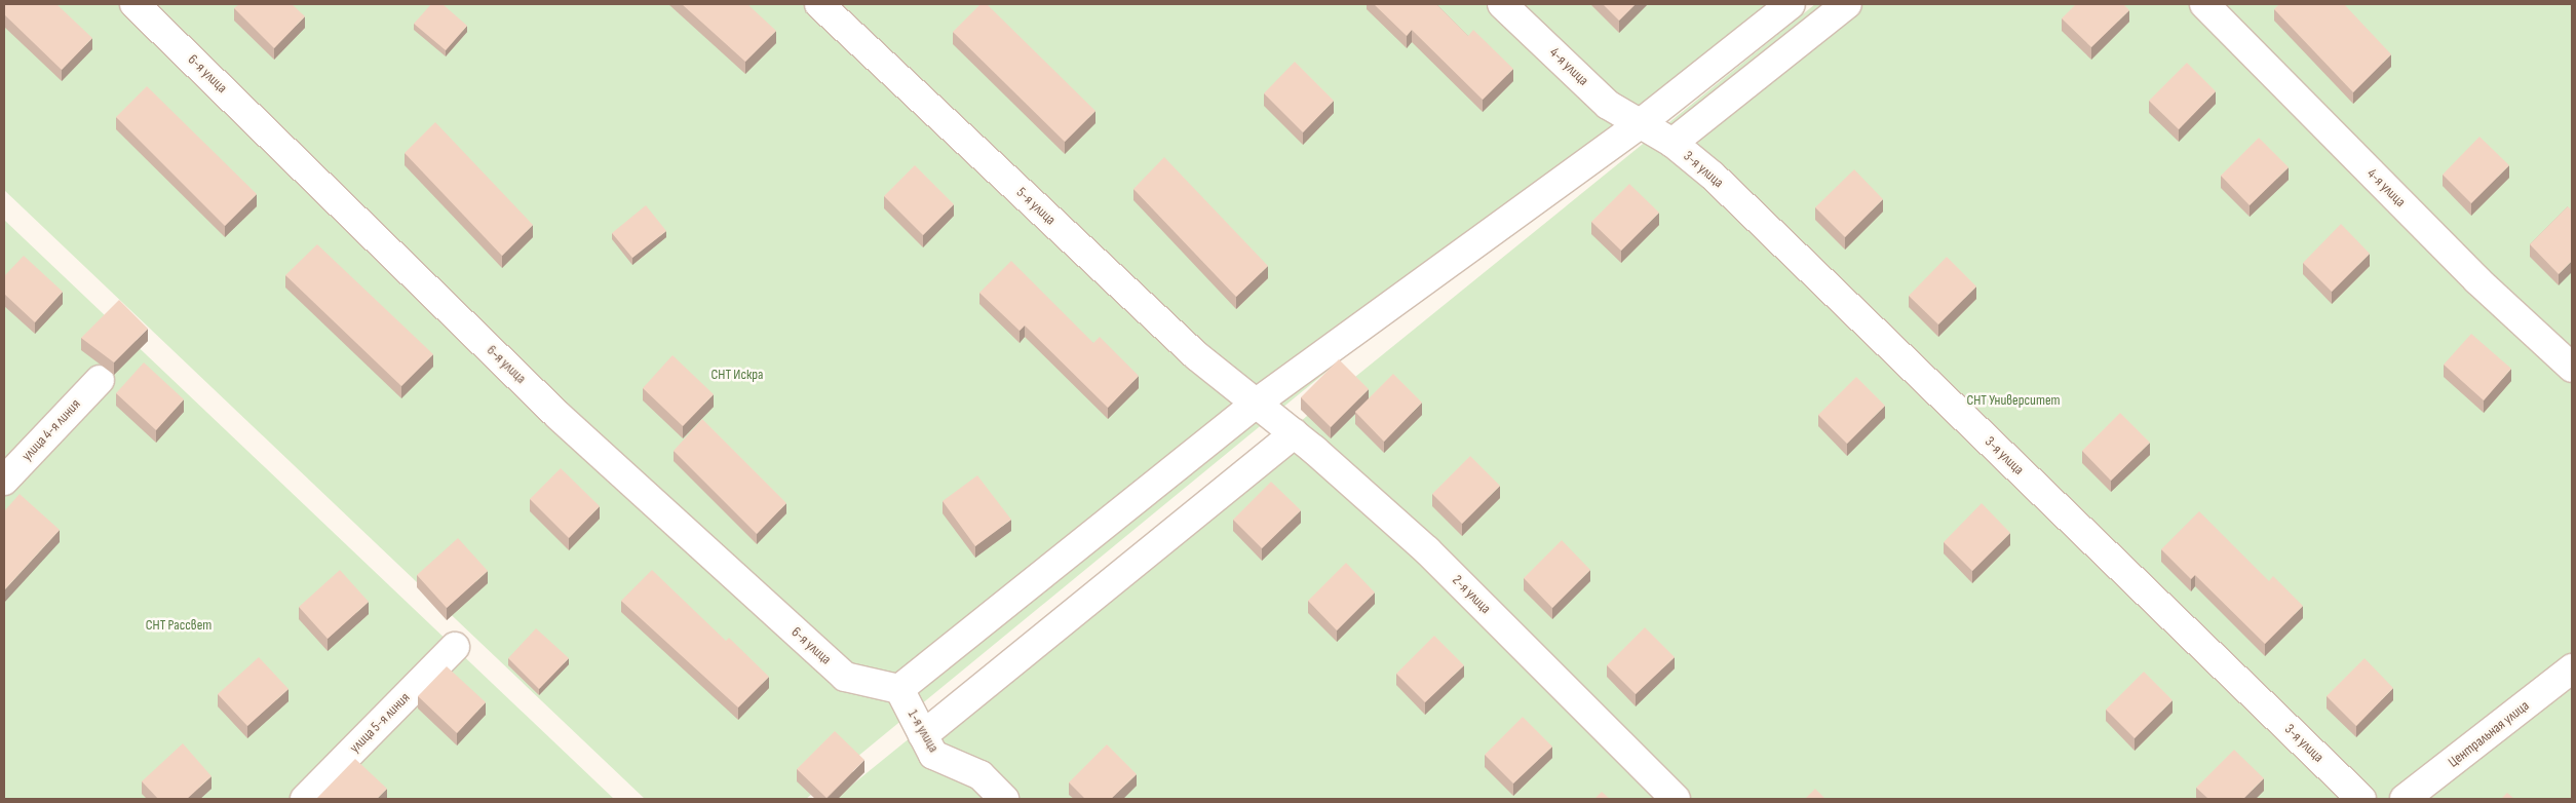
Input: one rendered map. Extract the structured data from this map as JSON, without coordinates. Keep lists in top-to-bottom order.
{
  "streets": {
    "street": [
      "4-я улица",
      "6-я улица",
      "3-я улица",
      "5-я улица",
      "улица 4-я линия",
      "2-я улица",
      "улица 5-я линия",
      "1-я улица",
      "Центральная улица"
    ]
  },
  "crossings": [
    ["4-я улица", "3-я улица"],
    ["6-я улица", "1-я улица"],
    ["5-я улица", "2-я улица"]
  ],
  "parks": ["СНТ Искра", "СНТ Университет", "СНТ Рассвет"]
}
